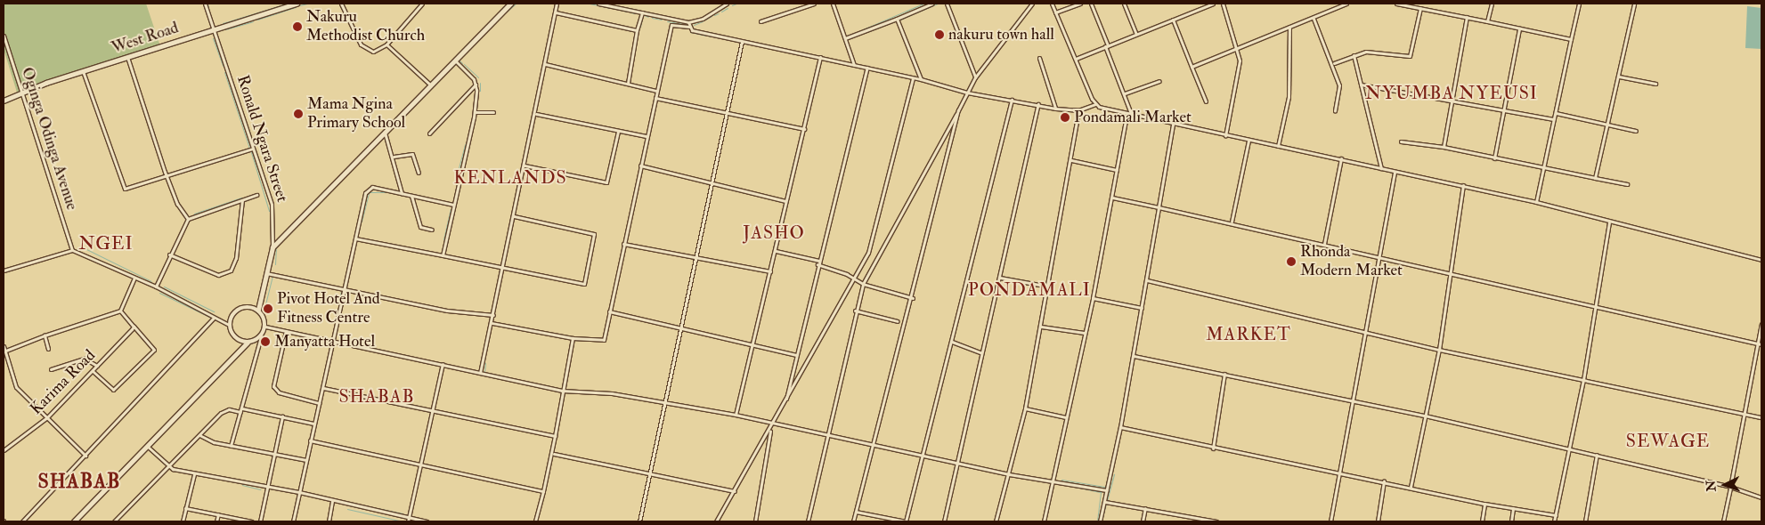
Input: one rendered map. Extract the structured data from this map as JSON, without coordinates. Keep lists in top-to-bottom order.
{
  "streets": {
    "street": [
      "West Road",
      "Oginga Odinga Avenue",
      "Ronald Ngara Street",
      "Karima Road"
    ]
  },
  "crossings": [
    ["West Road", "Oginga Odinga Avenue"],
    ["West Road", "Ronald Ngara Street"]
  ],
  "districts": [
    "NYUMBA NYEUSI",
    "KENLANDS",
    "JASHO",
    "NGEI",
    "PONDAMALI",
    "MARKET",
    "SHABAB",
    "SEWAGE",
    "SHABAB"
  ],
  "places": [
    "Nakuru Methodist Church",
    "nakuru town hall",
    "Mama Ngina Primary School",
    "Pondamali Market",
    "Rhonda Modern Market",
    "Pivot Hotel And Fitness Centre",
    "Manyatta Hotel"
  ],
  "north": "left"
}
